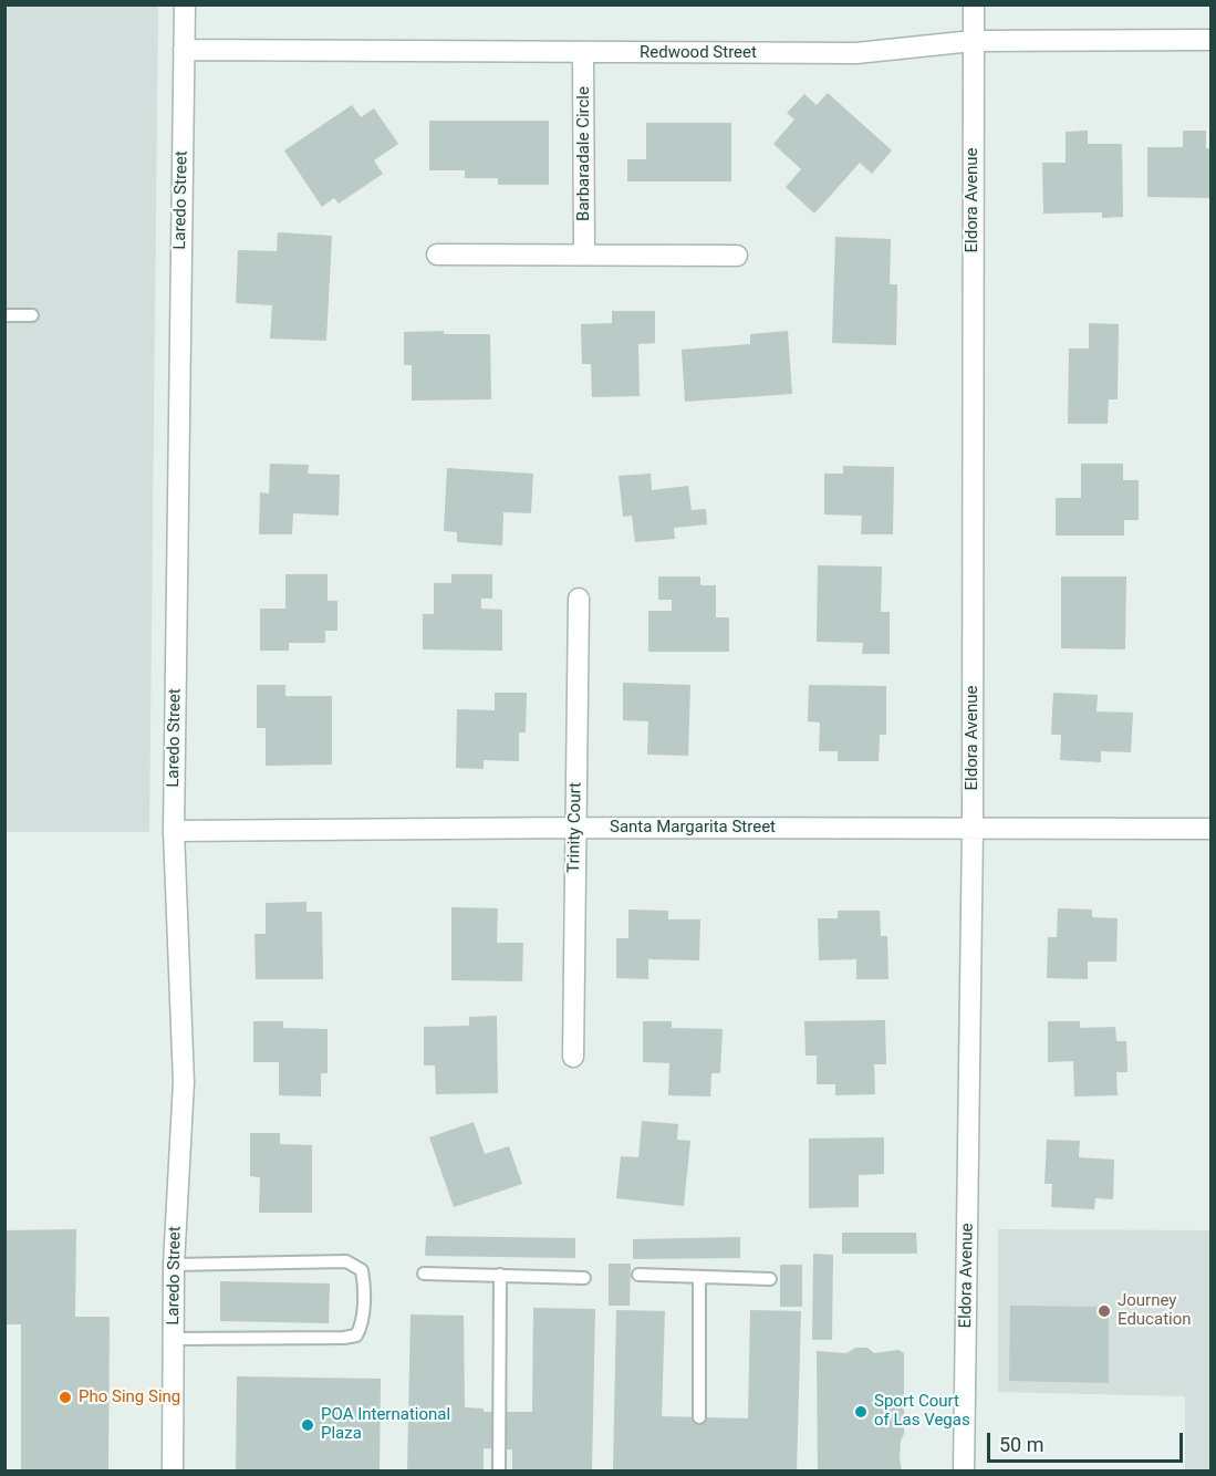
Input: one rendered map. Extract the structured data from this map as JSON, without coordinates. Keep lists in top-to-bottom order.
{
  "streets": {
    "street": [
      "Redwood Street",
      "Barbaradale Circle",
      "Laredo Street",
      "Eldora Avenue",
      "Trinity Court",
      "Santa Margarita Street"
    ]
  },
  "crossings": [
    ["Redwood Street", "Barbaradale Circle"],
    ["Redwood Street", "Laredo Street"],
    ["Redwood Street", "Eldora Avenue"],
    ["Laredo Street", "Santa Margarita Street"],
    ["Eldora Avenue", "Santa Margarita Street"],
    ["Trinity Court", "Santa Margarita Street"]
  ],
  "places": [
    "Journey Education",
    "Pho Sing Sing",
    "Sport Court of Las Vegas",
    "POA International Plaza"
  ],
  "scale_bar": "50 m"
}
